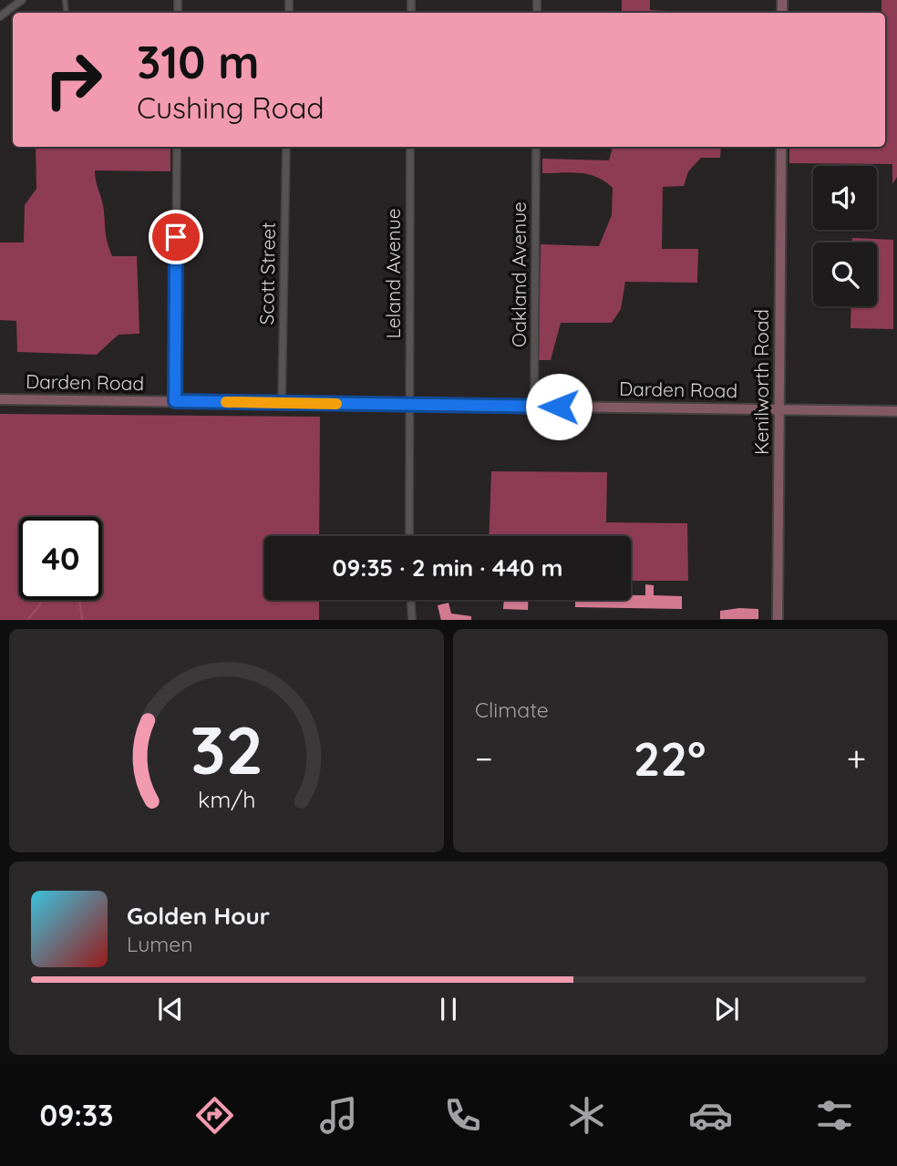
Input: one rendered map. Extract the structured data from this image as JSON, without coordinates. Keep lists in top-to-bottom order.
{
  "streets": {
    "street": [
      "Scott Street",
      "Leland Avenue",
      "Oakland Avenue",
      "Kenilworth Road",
      "Darden Road"
    ]
  },
  "crossings": [
    ["Scott Street", "Darden Road"],
    ["Leland Avenue", "Darden Road"],
    ["Oakland Avenue", "Darden Road"],
    ["Kenilworth Road", "Darden Road"]
  ],
  "page": {
    "turn": ["310 m", "Cushing Road"],
    "limit": "40",
    "trip": "09:35 · 2 min · 440 m",
    "tile": "Climate",
    "heat": ["−", "22°", "+"],
    "song": ["Golden Hour", "Lumen"],
    "tabs": "09:33",
    "gauge": ["32", "km/h"]
  }
}
